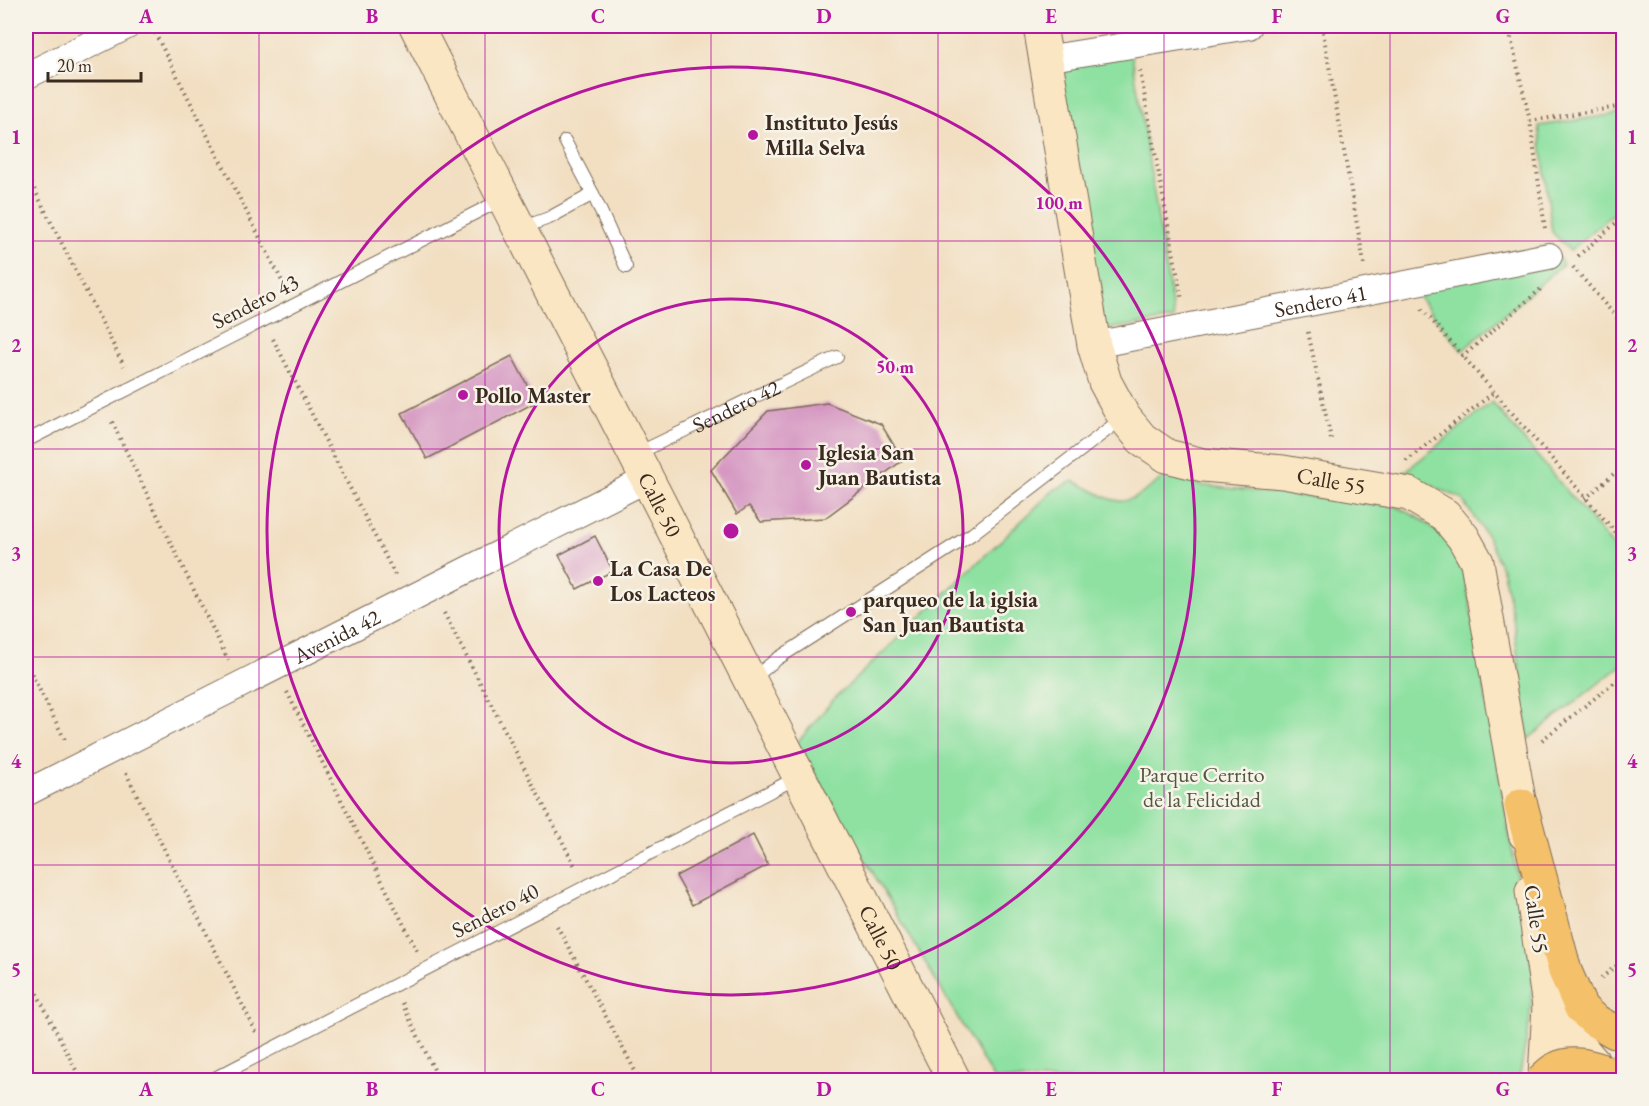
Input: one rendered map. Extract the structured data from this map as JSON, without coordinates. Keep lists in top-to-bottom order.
{
  "streets": {
    "street": [
      "Sendero 41",
      "Calle 55",
      "Calle 50",
      "Avenida 42"
    ],
    "lane": ["Sendero 43", "Sendero 42", "Sendero 40"]
  },
  "crossings": [
    ["Sendero 43", "Calle 50"],
    ["Sendero 41", "Calle 55"],
    ["Sendero 42", "Calle 50"],
    ["Sendero 42", "Avenida 42"],
    ["Calle 50", "Avenida 42"],
    ["Calle 50", "Sendero 40"]
  ],
  "parks": ["Parque Cerrito de la Felicidad"],
  "places": [
    "Instituto Jesús Milla Selva",
    "Pollo Master",
    "Iglesia San Juan Bautista",
    "La Casa De Los Lacteos",
    "parqueo de la iglsia San Juan Bautista"
  ],
  "scale_bar": "20 m",
  "grid": {
    "columns": [
      "A",
      "B",
      "C",
      "D",
      "E",
      "F",
      "G"
    ],
    "rows": [
      "1",
      "2",
      "3",
      "4",
      "5"
    ]
  },
  "rings": ["100 m", "50 m"]
}
